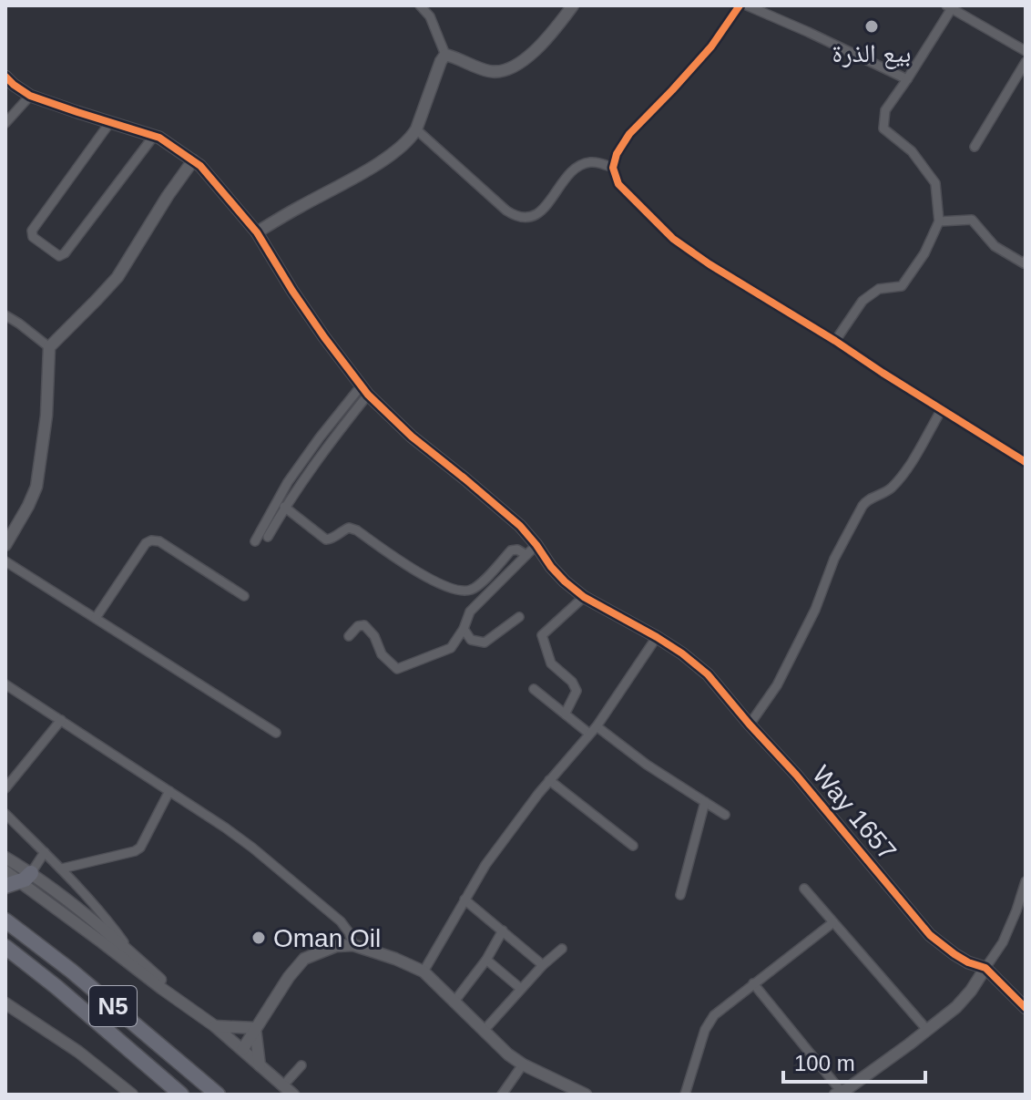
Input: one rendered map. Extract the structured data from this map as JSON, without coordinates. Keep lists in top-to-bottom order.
{
  "streets": {
    "highway": ["N5"],
    "street": ["Way 1657"]
  },
  "places": ["بيع الذرة", "Oman Oil"],
  "scale_bar": "100 m"
}
